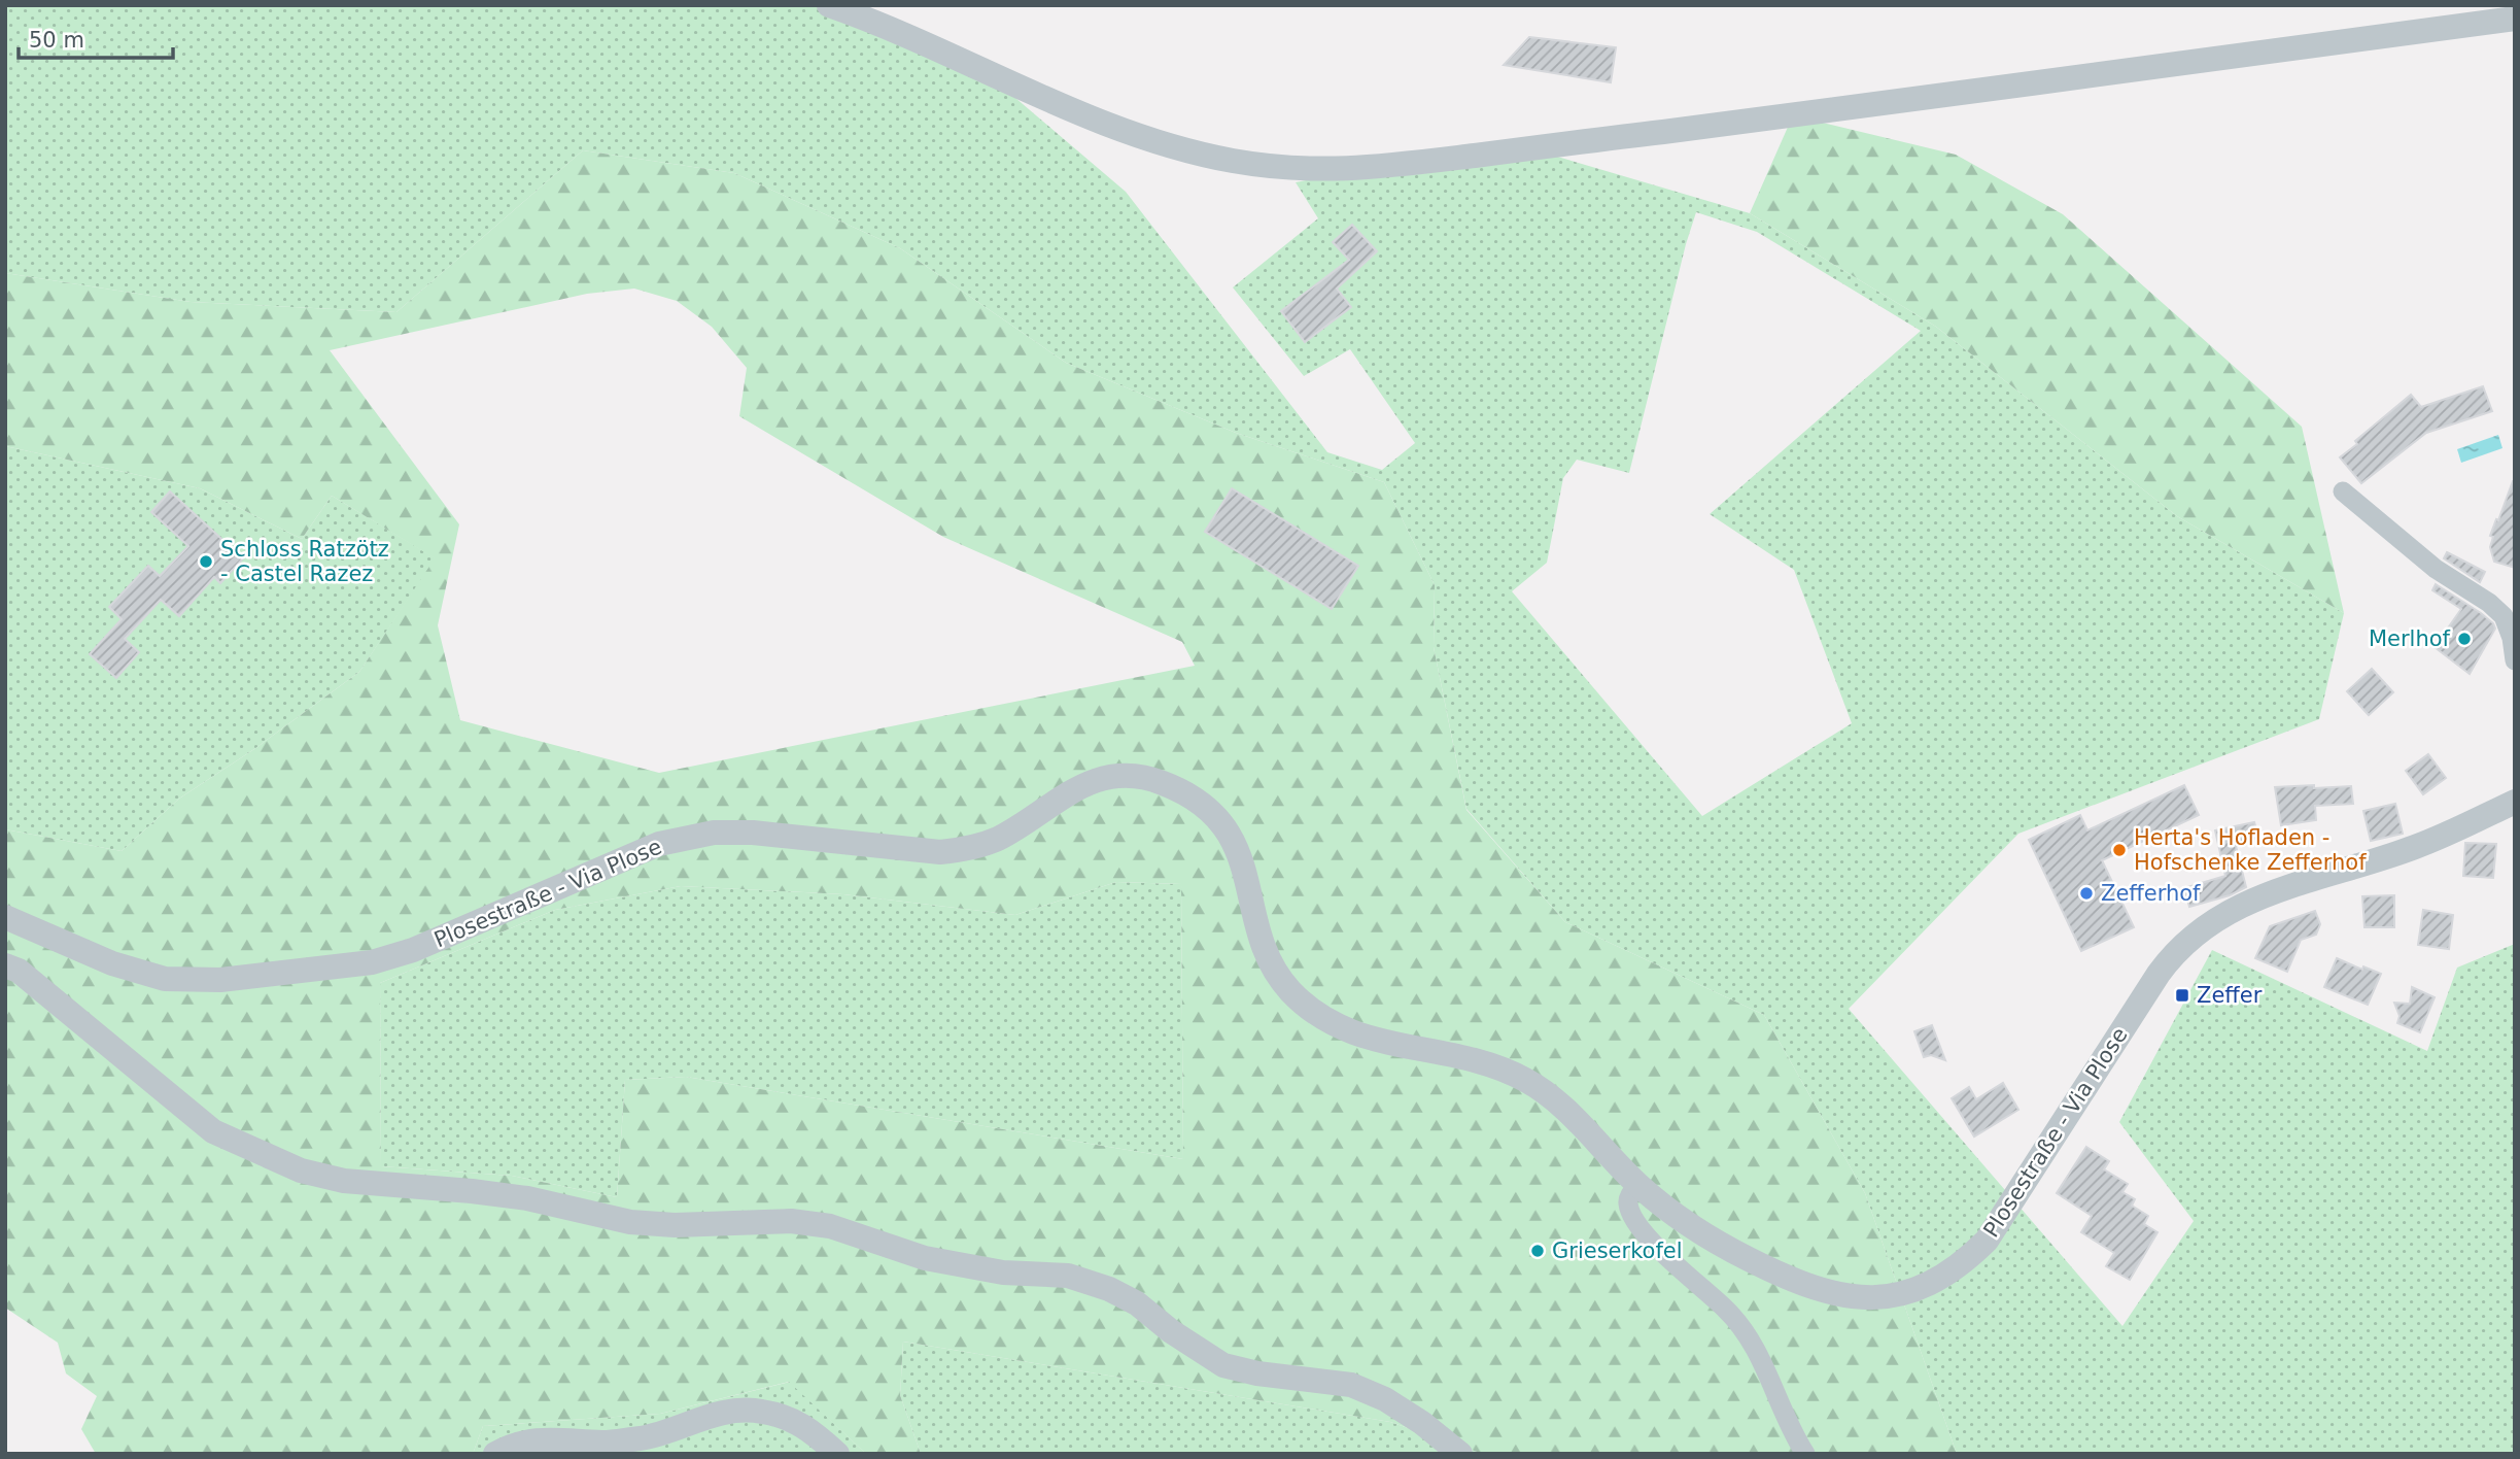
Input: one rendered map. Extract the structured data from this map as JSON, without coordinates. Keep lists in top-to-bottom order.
{
  "streets": {
    "street": ["Plosestraße - Via Plose"]
  },
  "places": {
    "other": [
      "Schloss Ratzötz - Castel Razez",
      "Merlhof",
      "Herta's Hofladen - Hofschenke Zefferhof",
      "Zefferhof",
      "Grieserkofel"
    ],
    "transit": ["Zeffer"]
  },
  "scale_bar": "50 m"
}
